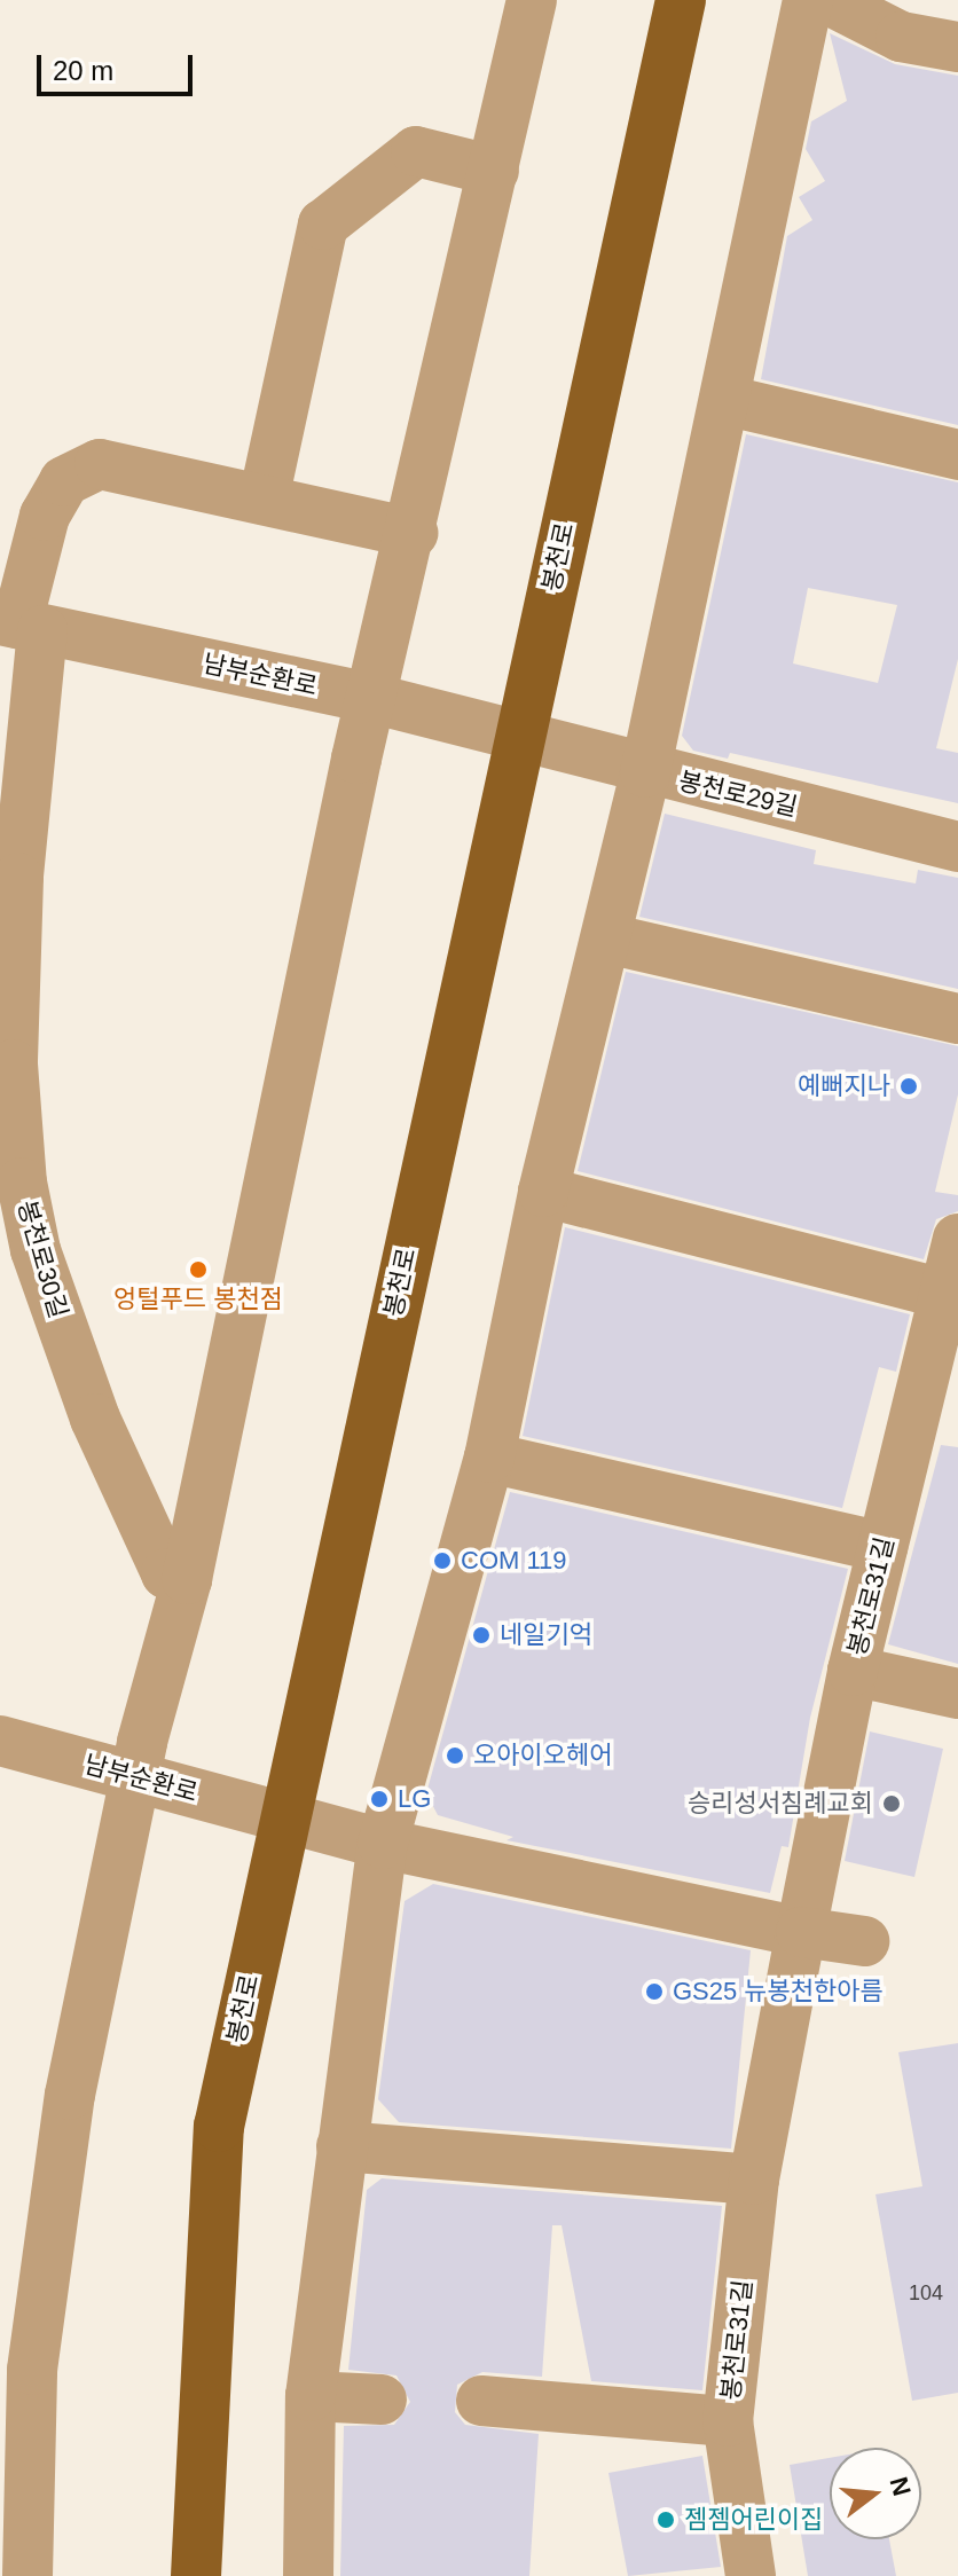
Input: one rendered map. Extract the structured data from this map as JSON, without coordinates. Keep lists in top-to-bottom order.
{
  "streets": {
    "main road": ["봉천로"],
    "street": [
      "남부순환로",
      "봉천로29길",
      "봉천로30길",
      "봉천로31길"
    ]
  },
  "crossings": [
    ["봉천로", "남부순환로"],
    ["봉천로", "봉천로29길"],
    ["남부순환로", "봉천로29길"],
    ["남부순환로", "봉천로30길"]
  ],
  "places": [
    "예뻐지나",
    "엉털푸드 봉천점",
    "COM 119",
    "네일기억",
    "오아이오헤어",
    "LG",
    "승리성서침례교회",
    "GS25 뉴봉천한아름",
    "젬젬어린이집"
  ],
  "house_numbers": ["104"],
  "scale_bar": "20 m",
  "north": "right"
}
